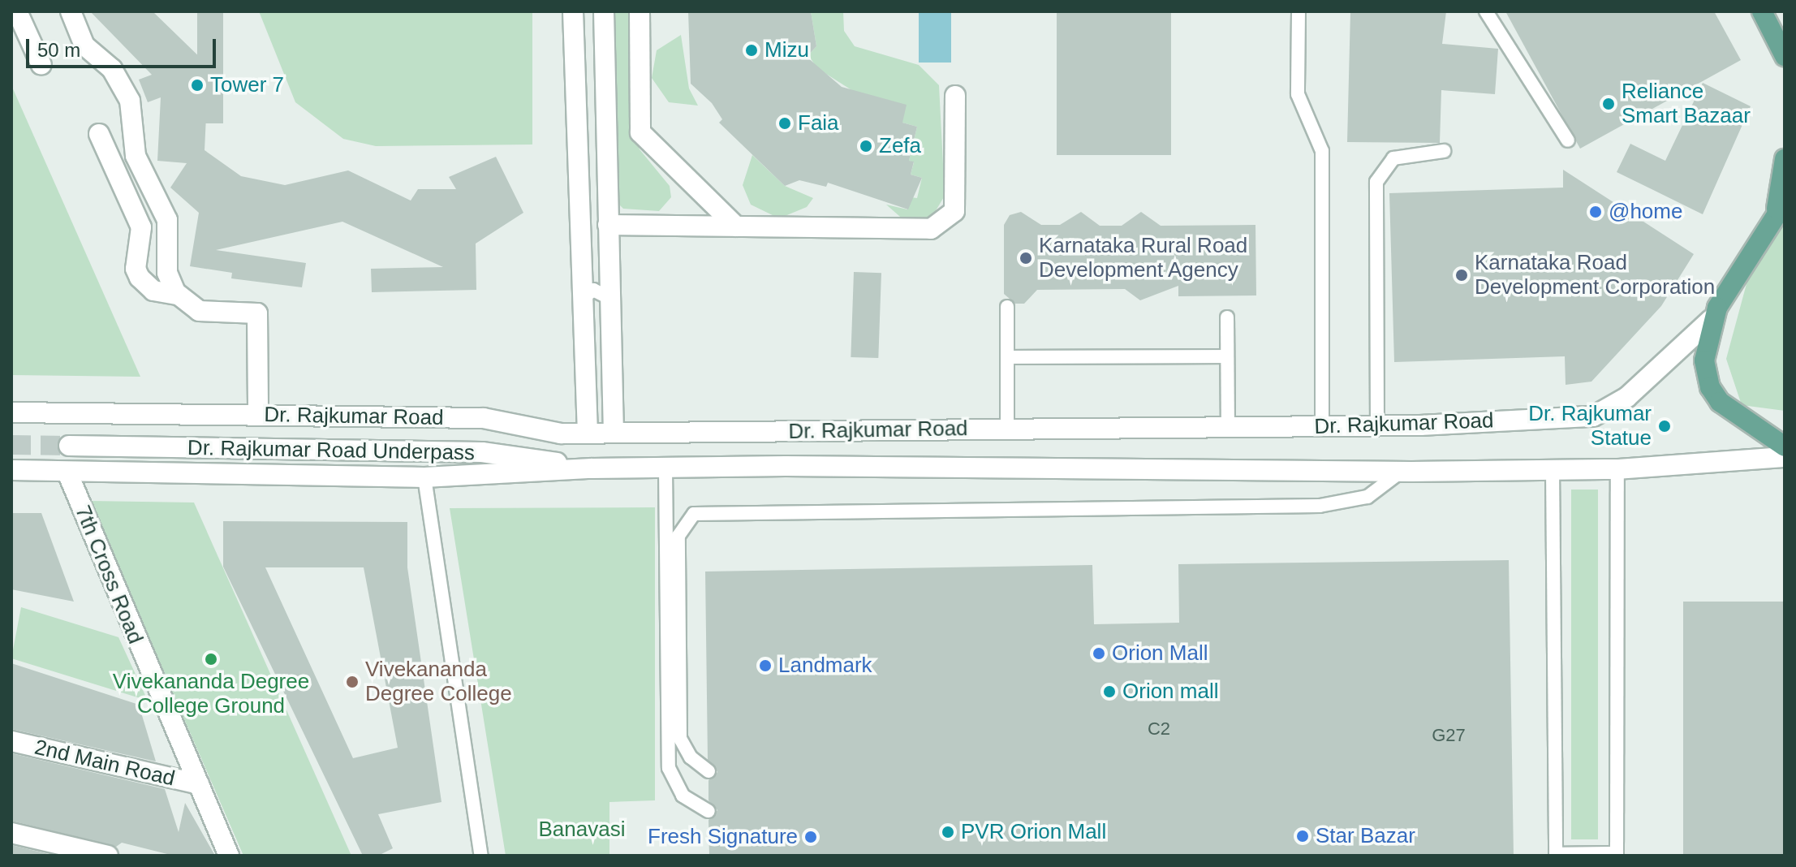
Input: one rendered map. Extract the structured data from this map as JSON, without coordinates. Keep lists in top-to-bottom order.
{
  "streets": {
    "main road": [
      "Dr. Rajkumar Road",
      "Dr. Rajkumar Road Underpass",
      "7th Cross Road",
      "2nd Main Road"
    ]
  },
  "crossings": [
    ["Dr. Rajkumar Road", "Dr. Rajkumar Road Underpass"],
    ["7th Cross Road", "2nd Main Road"]
  ],
  "parks": ["Banavasi"],
  "places": [
    "Mizu",
    "Tower 7",
    "Reliance Smart Bazaar",
    "Faia",
    "Zefa",
    "@home",
    "Karnataka Rural Road Development Agency",
    "Karnataka Road Development Corporation",
    "Dr. Rajkumar Statue",
    "Orion Mall",
    "Vivekananda Degree College Ground",
    "Landmark",
    "Vivekananda Degree College",
    "Orion mall",
    "PVR Orion Mall",
    "Star Bazar",
    "Fresh Signature"
  ],
  "house_numbers": ["C2", "G27"],
  "scale_bar": "50 m"
}
